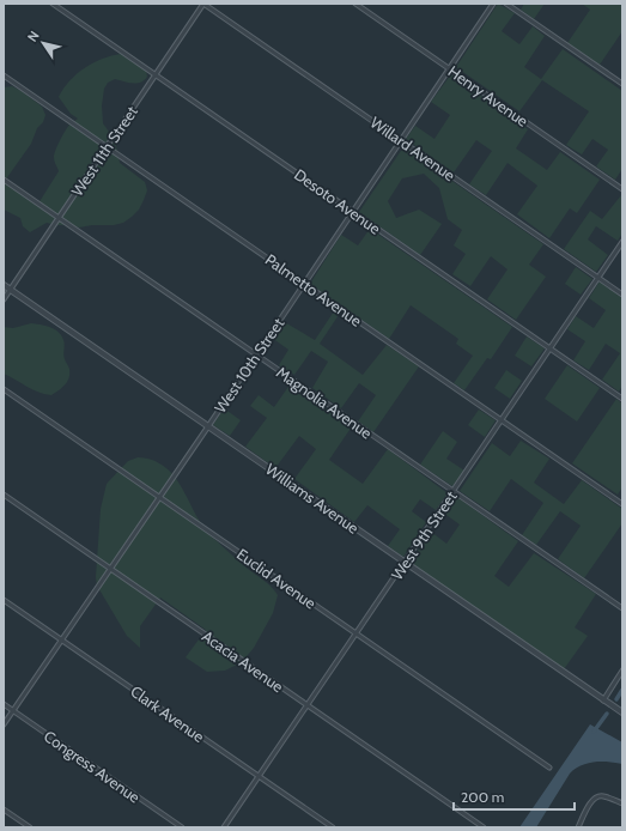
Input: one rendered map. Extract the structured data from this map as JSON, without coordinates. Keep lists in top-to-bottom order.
{
  "streets": {
    "street": [
      "Henry Avenue",
      "Willard Avenue",
      "West 11th Street",
      "Desoto Avenue",
      "Palmetto Avenue",
      "West 10th Street",
      "Magnolia Avenue",
      "Williams Avenue",
      "West 9th Street",
      "Euclid Avenue",
      "Acacia Avenue",
      "Clark Avenue",
      "Congress Avenue"
    ]
  },
  "crossings": [
    ["Henry Avenue", "West 10th Street"],
    ["Willard Avenue", "West 11th Street"],
    ["Willard Avenue", "West 10th Street"],
    ["Willard Avenue", "West 9th Street"],
    ["West 11th Street", "Desoto Avenue"],
    ["West 11th Street", "Palmetto Avenue"],
    ["West 11th Street", "Magnolia Avenue"],
    ["West 11th Street", "Williams Avenue"],
    ["Desoto Avenue", "West 10th Street"],
    ["Desoto Avenue", "West 9th Street"],
    ["Palmetto Avenue", "West 10th Street"],
    ["Palmetto Avenue", "West 9th Street"],
    ["West 10th Street", "Magnolia Avenue"],
    ["West 10th Street", "Williams Avenue"],
    ["West 10th Street", "Euclid Avenue"],
    ["West 10th Street", "Acacia Avenue"],
    ["West 10th Street", "Clark Avenue"],
    ["West 10th Street", "Congress Avenue"],
    ["Magnolia Avenue", "West 9th Street"],
    ["Williams Avenue", "West 9th Street"],
    ["West 9th Street", "Euclid Avenue"],
    ["West 9th Street", "Acacia Avenue"],
    ["West 9th Street", "Clark Avenue"]
  ],
  "scale_bar": "200 m",
  "north": "top left"
}
